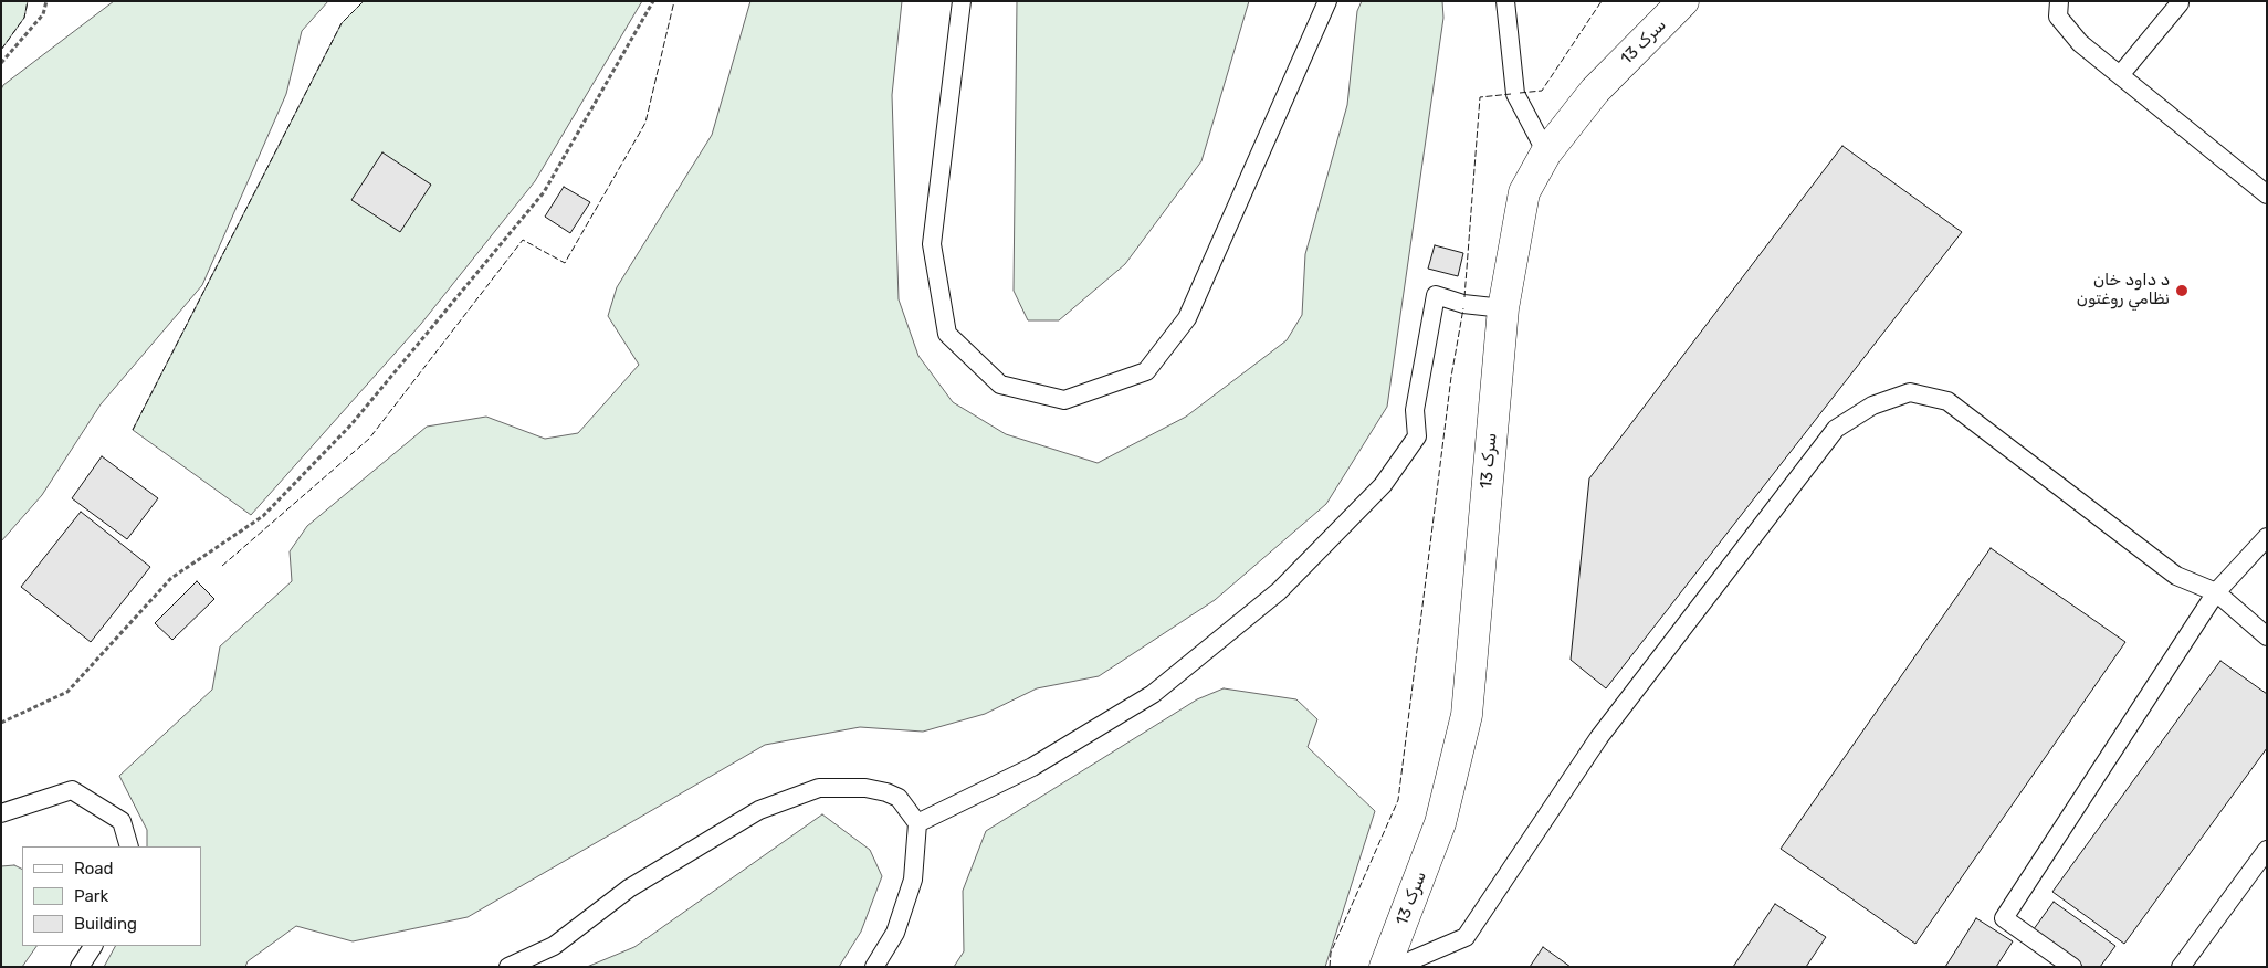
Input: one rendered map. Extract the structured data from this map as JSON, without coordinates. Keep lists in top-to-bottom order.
{
  "streets": {
    "street": ["سرک 13"]
  },
  "places": ["د داود خان نظامي روغتون"],
  "legend": ["Road", "Park", "Building"]
}
